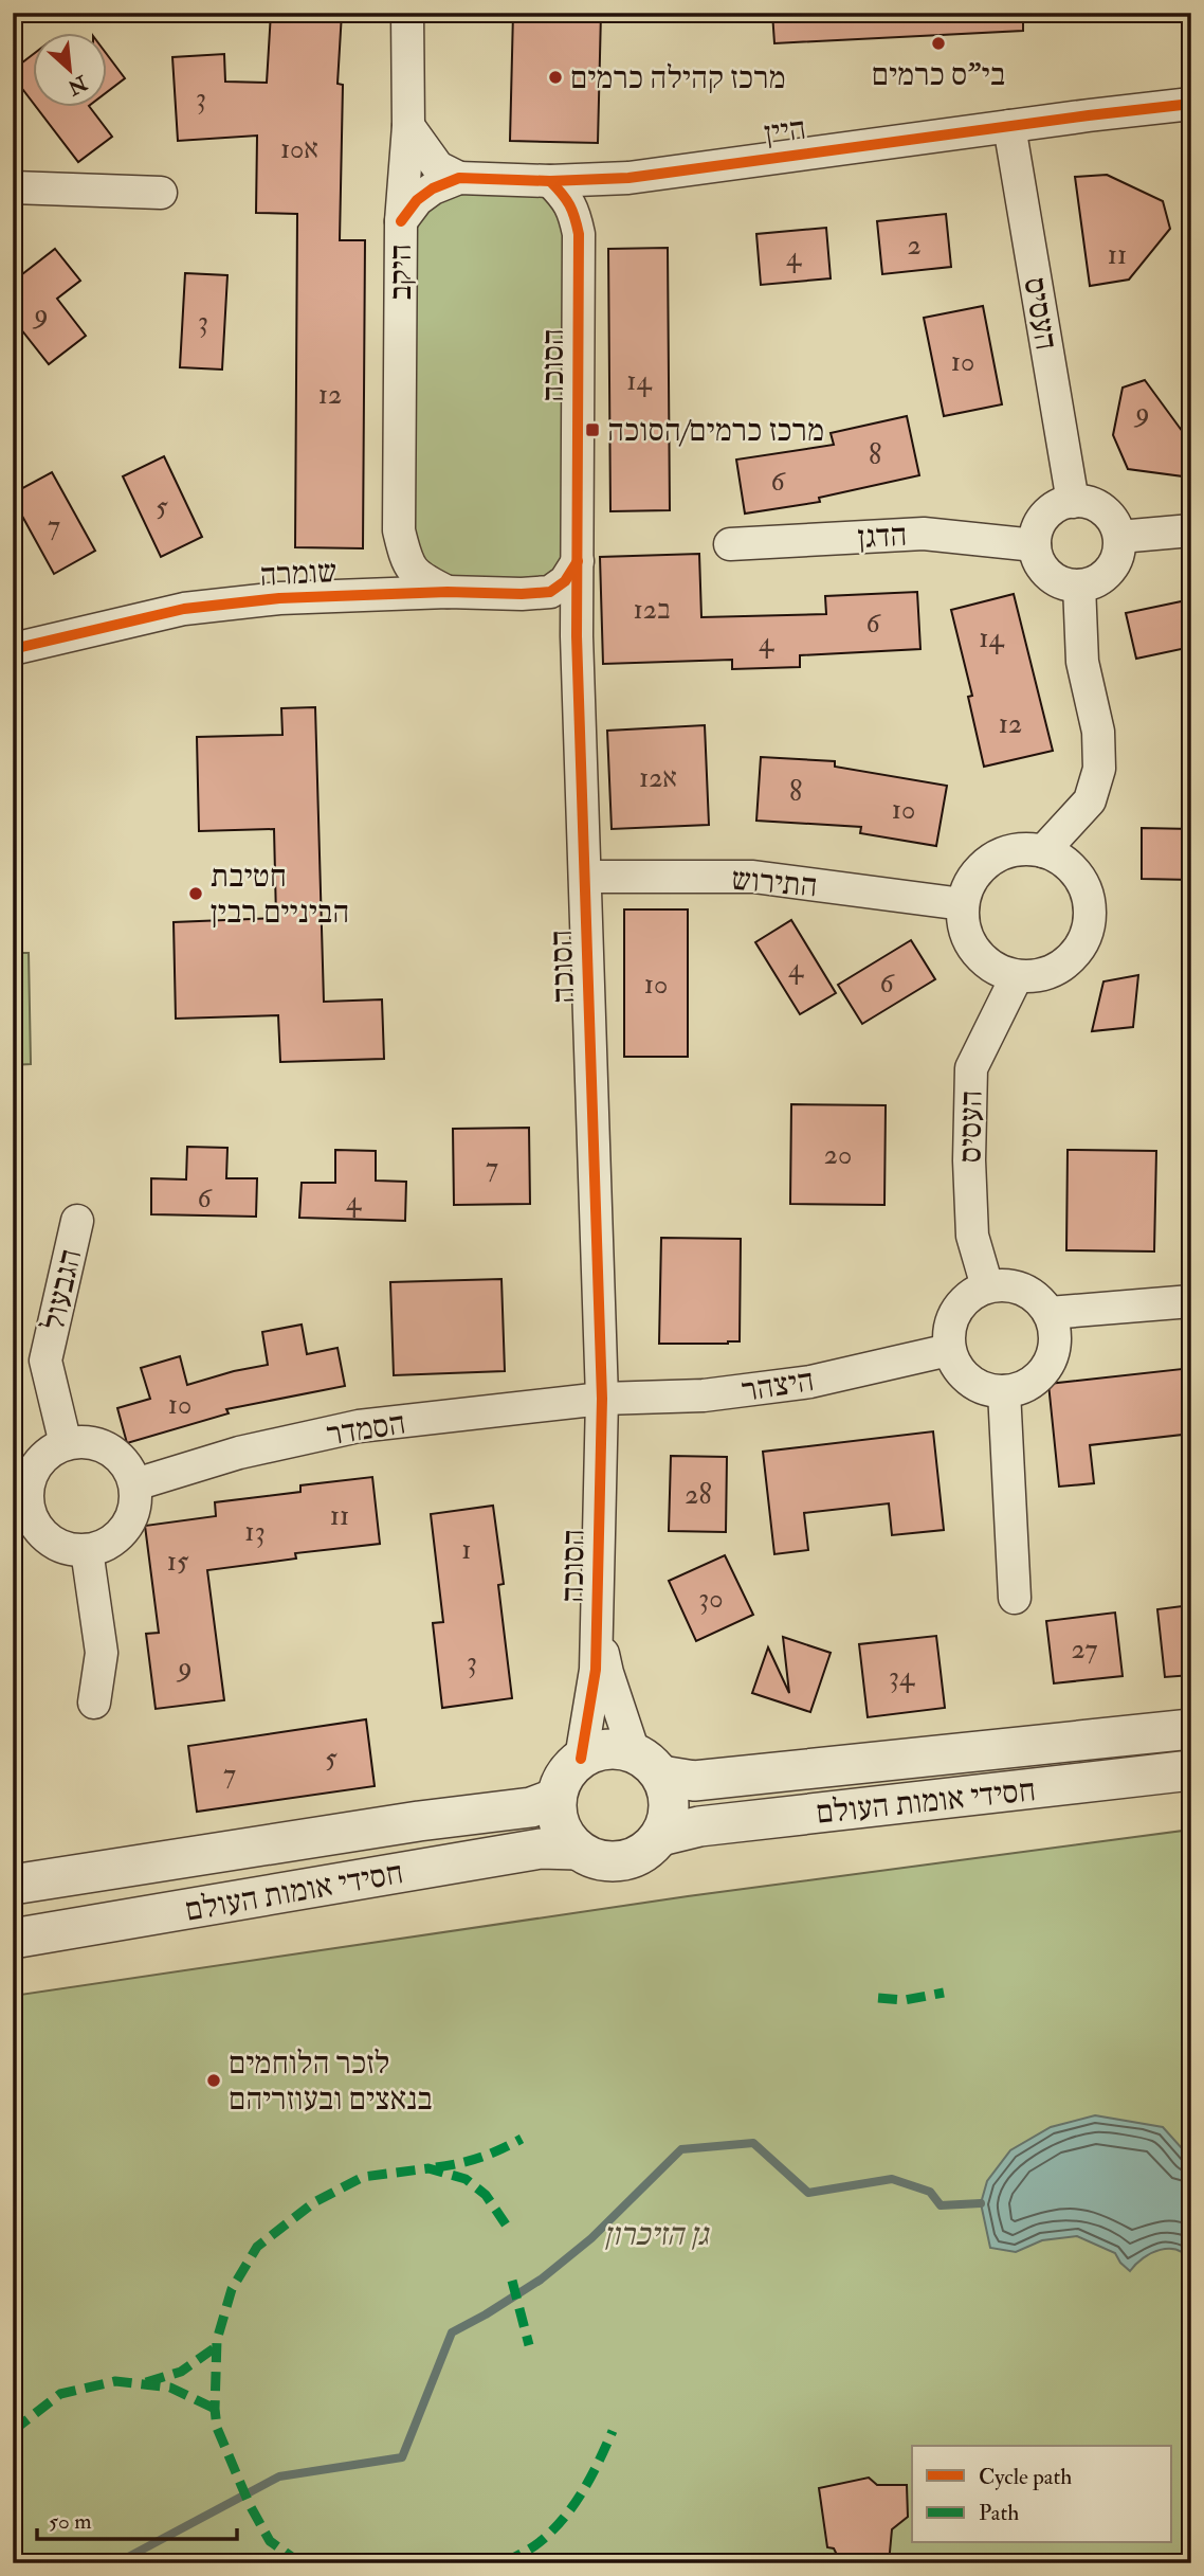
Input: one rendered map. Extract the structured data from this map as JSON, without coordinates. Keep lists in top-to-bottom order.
{
  "streets": {
    "street": [
      "היין",
      "היקב",
      "העסיס",
      "הסוכה",
      "הדגן",
      "שומרה",
      "התירוש",
      "הגבעול",
      "היצהר",
      "הסמדר",
      "חסידי אומות העולם"
    ]
  },
  "crossings": [
    ["היין", "היקב"],
    ["היין", "העסיס"],
    ["היין", "הסוכה"],
    ["היקב", "שומרה"],
    ["העסיס", "הדגן"],
    ["העסיס", "התירוש"],
    ["העסיס", "היצהר"],
    ["הסוכה", "שומרה"],
    ["הסוכה", "התירוש"],
    ["הסוכה", "היצהר"],
    ["הסוכה", "הסמדר"],
    ["הסוכה", "חסידי אומות העולם"],
    ["הגבעול", "הסמדר"],
    ["היצהר", "הסמדר"]
  ],
  "parks": ["גן הזיכרון"],
  "places": {
    "other": [
      "בי\"ס כרמים",
      "מרכז קהילה כרמים",
      "חטיבת הביניים רבין",
      "לזכר הלוחמים בנאצים ובעוזריהם"
    ],
    "transit": ["מרכז כרמים/הסוכה"]
  },
  "house_numbers": [
    "3",
    "10א",
    "2",
    "11",
    "4",
    "9",
    "3",
    "10",
    "14",
    "12",
    "9",
    "8",
    "6",
    "5",
    "7",
    "12ב",
    "6",
    "14",
    "4",
    "12",
    "12א",
    "8",
    "10",
    "4",
    "6",
    "10",
    "20",
    "7",
    "6",
    "4",
    "10",
    "28",
    "11",
    "13",
    "1",
    "15",
    "30",
    "27",
    "3",
    "9",
    "34",
    "5",
    "7"
  ],
  "legend": ["Cycle path", "Path"],
  "scale_bar": "50 m",
  "north": "bottom right"
}
